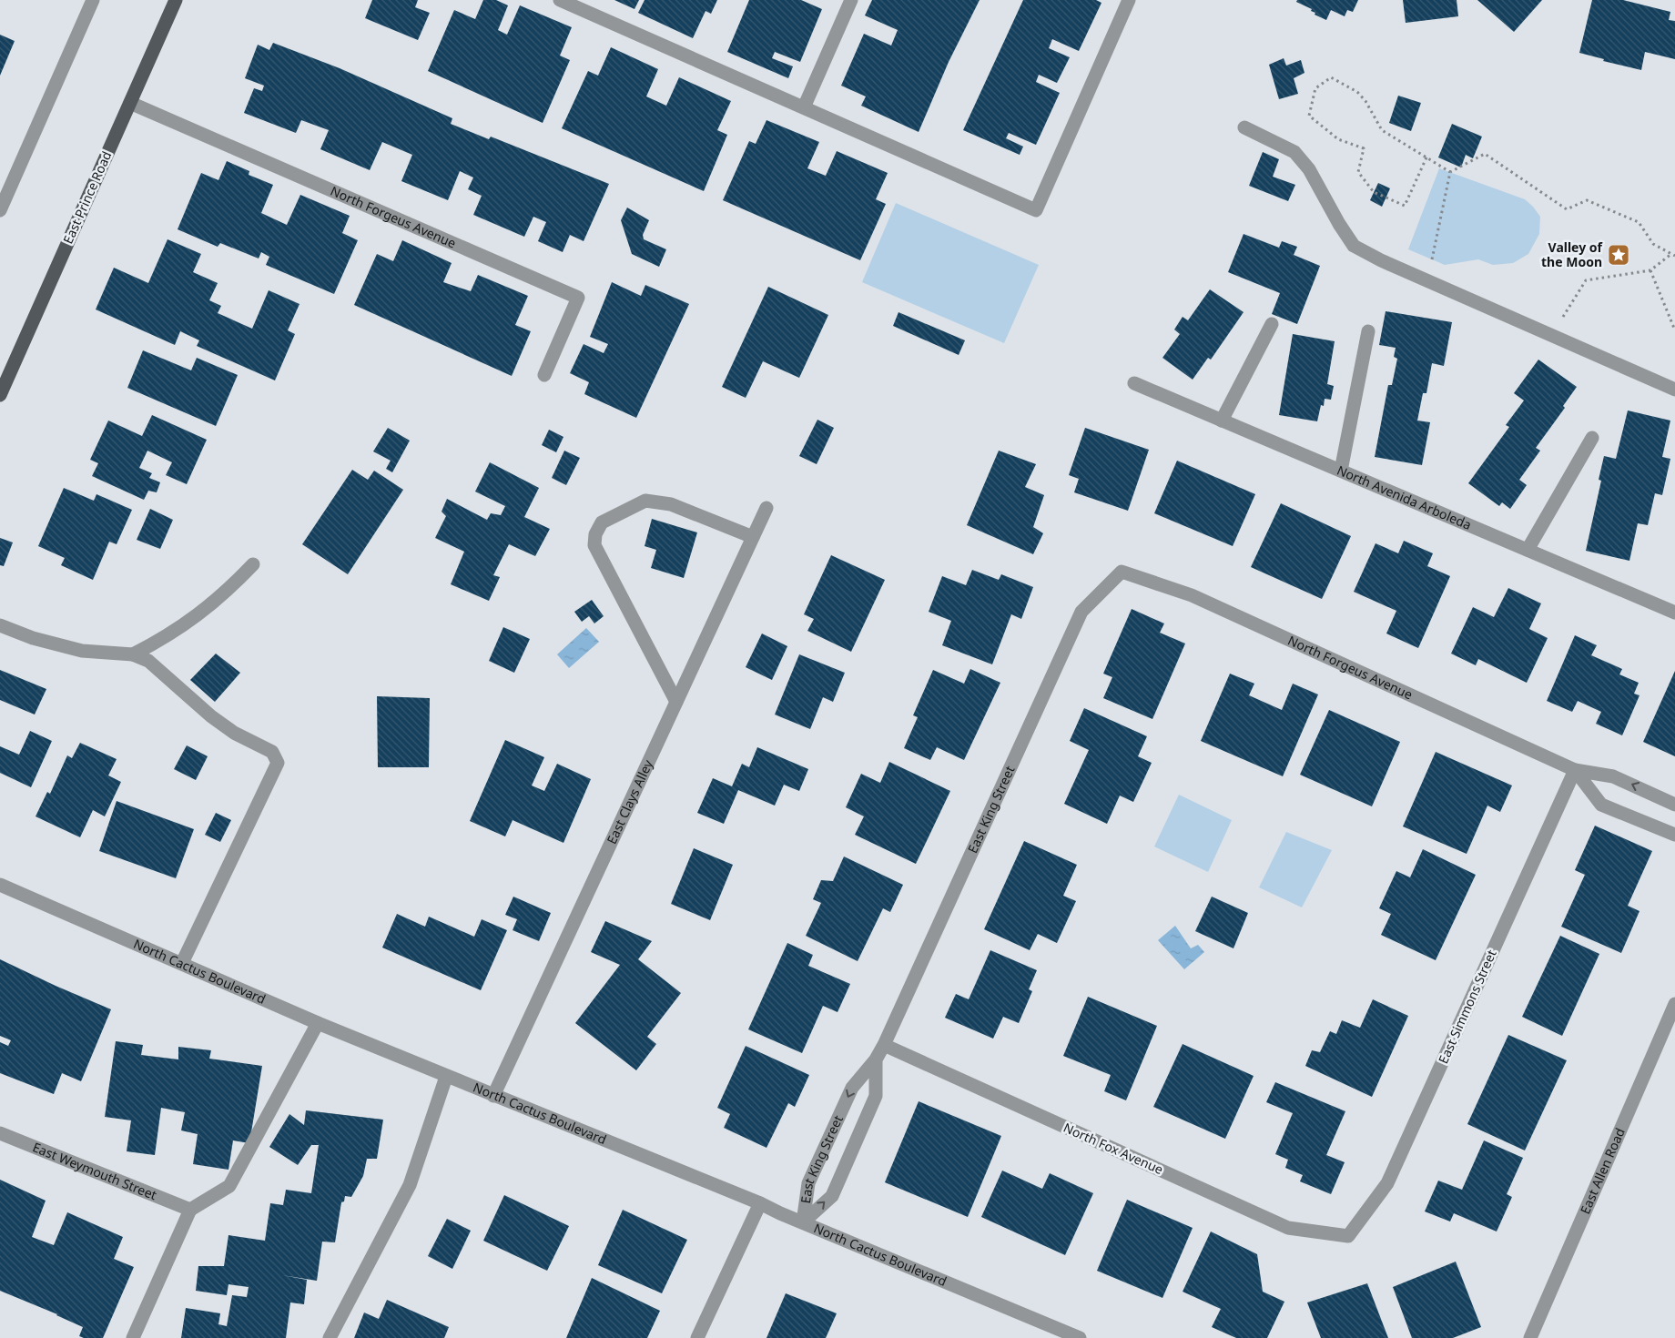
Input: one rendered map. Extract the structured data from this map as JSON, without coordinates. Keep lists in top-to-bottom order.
{
  "streets": {
    "main road": ["East Prince Road"],
    "street": [
      "North Forgeus Avenue",
      "North Avenida Arboleda",
      "East Clays Alley",
      "East King Street",
      "North Cactus Boulevard",
      "East Simmons Street",
      "North Fox Avenue",
      "East Weymouth Street",
      "East Allen Road"
    ]
  },
  "crossings": [
    ["East Prince Road", "North Forgeus Avenue"],
    ["North Forgeus Avenue", "East King Street"],
    ["North Forgeus Avenue", "East Simmons Street"],
    ["East Clays Alley", "North Cactus Boulevard"],
    ["East King Street", "North Cactus Boulevard"],
    ["East King Street", "North Fox Avenue"],
    ["East Simmons Street", "North Fox Avenue"]
  ],
  "places": {
    "place": ["Valley of the Moon"]
  }
}
